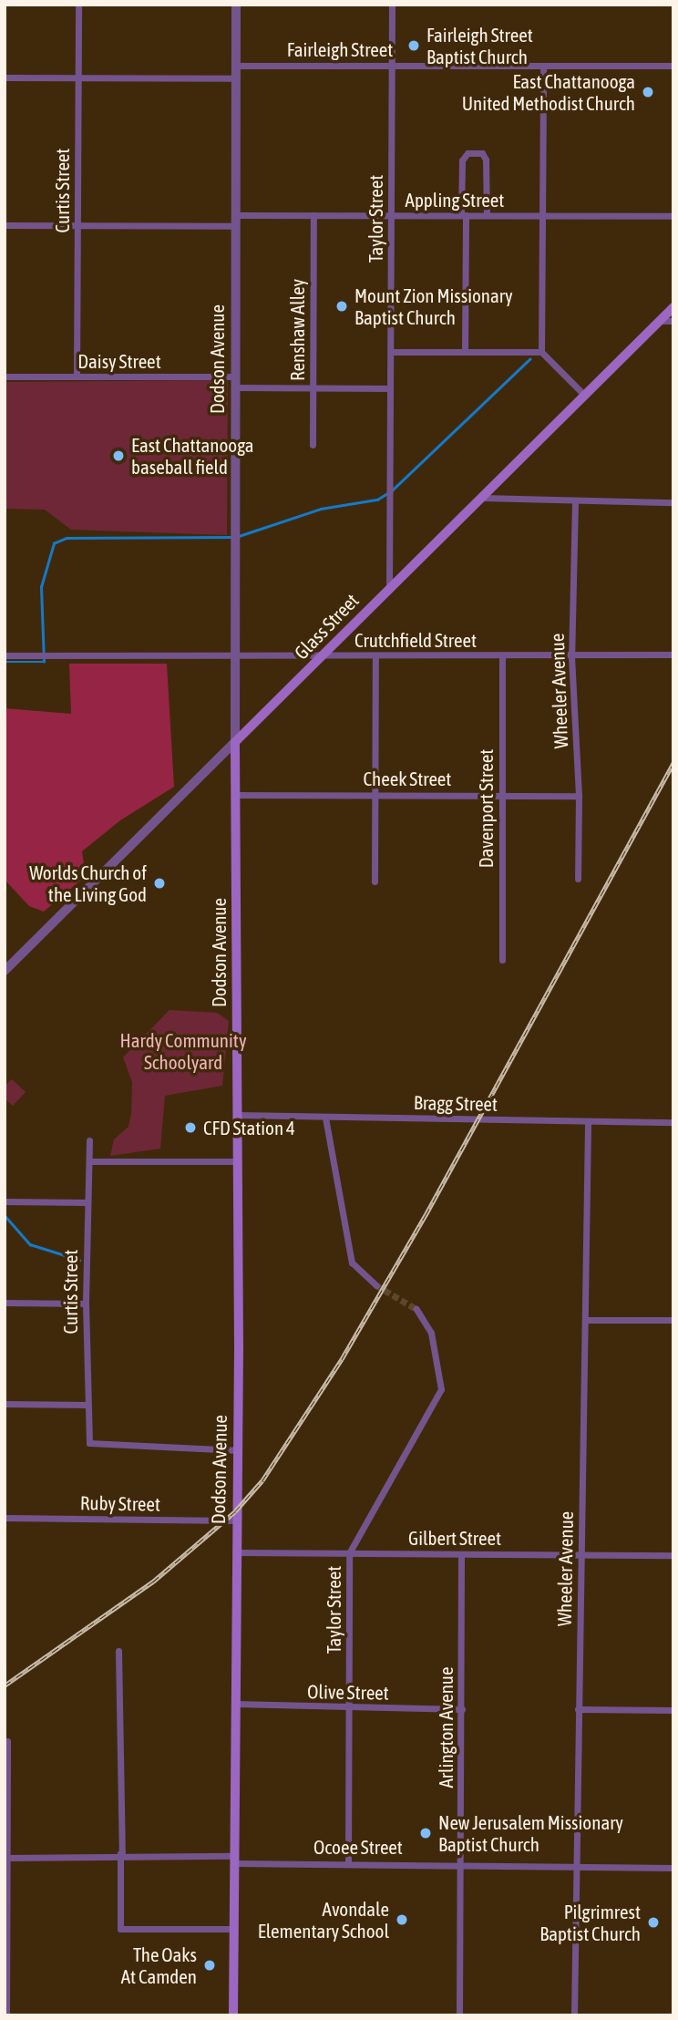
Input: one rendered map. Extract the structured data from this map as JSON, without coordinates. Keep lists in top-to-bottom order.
{
  "streets": {
    "main road": ["Dodson Avenue", "Glass Street"],
    "street": [
      "Fairleigh Street",
      "Curtis Street",
      "Appling Street",
      "Taylor Street",
      "Renshaw Alley",
      "Daisy Street",
      "Crutchfield Street",
      "Wheeler Avenue",
      "Cheek Street",
      "Davenport Street",
      "Bragg Street",
      "Ruby Street",
      "Gilbert Street",
      "Olive Street",
      "Arlington Avenue",
      "Ocoee Street"
    ]
  },
  "crossings": [
    ["Fairleigh Street", "Taylor Street"],
    ["Fairleigh Street", "Dodson Avenue"],
    ["Curtis Street", "Dodson Avenue"],
    ["Curtis Street", "Daisy Street"],
    ["Appling Street", "Taylor Street"],
    ["Appling Street", "Renshaw Alley"],
    ["Appling Street", "Dodson Avenue"],
    ["Taylor Street", "Glass Street"],
    ["Taylor Street", "Gilbert Street"],
    ["Taylor Street", "Olive Street"],
    ["Taylor Street", "Ocoee Street"],
    ["Dodson Avenue", "Daisy Street"],
    ["Dodson Avenue", "Glass Street"],
    ["Dodson Avenue", "Crutchfield Street"],
    ["Dodson Avenue", "Cheek Street"],
    ["Dodson Avenue", "Bragg Street"],
    ["Dodson Avenue", "Ruby Street"],
    ["Dodson Avenue", "Gilbert Street"],
    ["Dodson Avenue", "Olive Street"],
    ["Dodson Avenue", "Ocoee Street"],
    ["Glass Street", "Crutchfield Street"],
    ["Crutchfield Street", "Wheeler Avenue"],
    ["Crutchfield Street", "Davenport Street"],
    ["Wheeler Avenue", "Cheek Street"],
    ["Wheeler Avenue", "Bragg Street"],
    ["Wheeler Avenue", "Gilbert Street"],
    ["Wheeler Avenue", "Ocoee Street"],
    ["Cheek Street", "Davenport Street"],
    ["Gilbert Street", "Arlington Avenue"],
    ["Olive Street", "Arlington Avenue"],
    ["Arlington Avenue", "Ocoee Street"]
  ],
  "parks": ["Hardy Community Schoolyard"],
  "places": [
    "Fairleigh Street Baptist Church",
    "East Chattanooga United Methodist Church",
    "Mount Zion Missionary Baptist Church",
    "East Chattanooga baseball field",
    "Worlds Church of the Living God",
    "CFD Station 4",
    "New Jerusalem Missionary Baptist Church",
    "Avondale Elementary School",
    "Pilgrimrest Baptist Church",
    "The Oaks At Camden"
  ]
}
